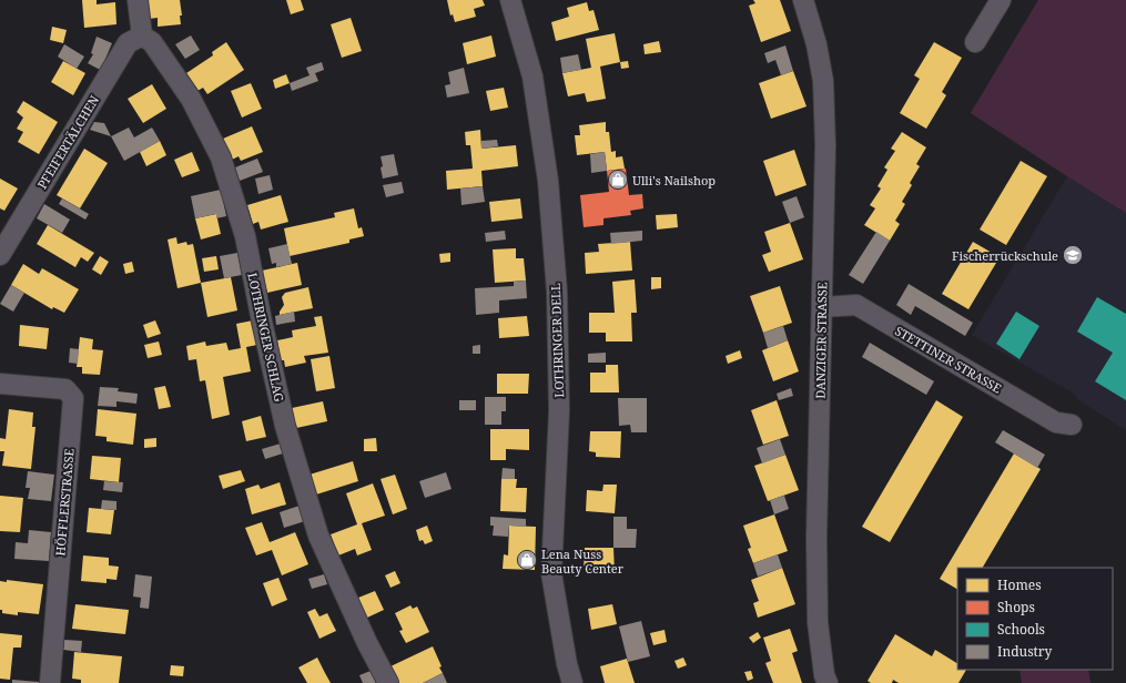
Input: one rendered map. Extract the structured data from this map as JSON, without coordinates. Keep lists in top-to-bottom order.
{
  "streets": {
    "street": [
      "PFEIFERTÄLCHEN",
      "LOTHRINGER SCHLAG",
      "LOTHRINGER DELL",
      "DANZIGER STRASSE",
      "STETTINER STRASSE",
      "HÖFFLERSTRASSE"
    ]
  },
  "crossings": [
    ["PFEIFERTÄLCHEN", "LOTHRINGER SCHLAG"],
    ["DANZIGER STRASSE", "STETTINER STRASSE"]
  ],
  "places": {
    "shop": ["Ulli's Nailshop", "Lena Nuss Beauty Center"],
    "school or university": ["Fischerrückschule"]
  },
  "legend": [
    "Homes",
    "Shops",
    "Schools",
    "Industry"
  ]
}
